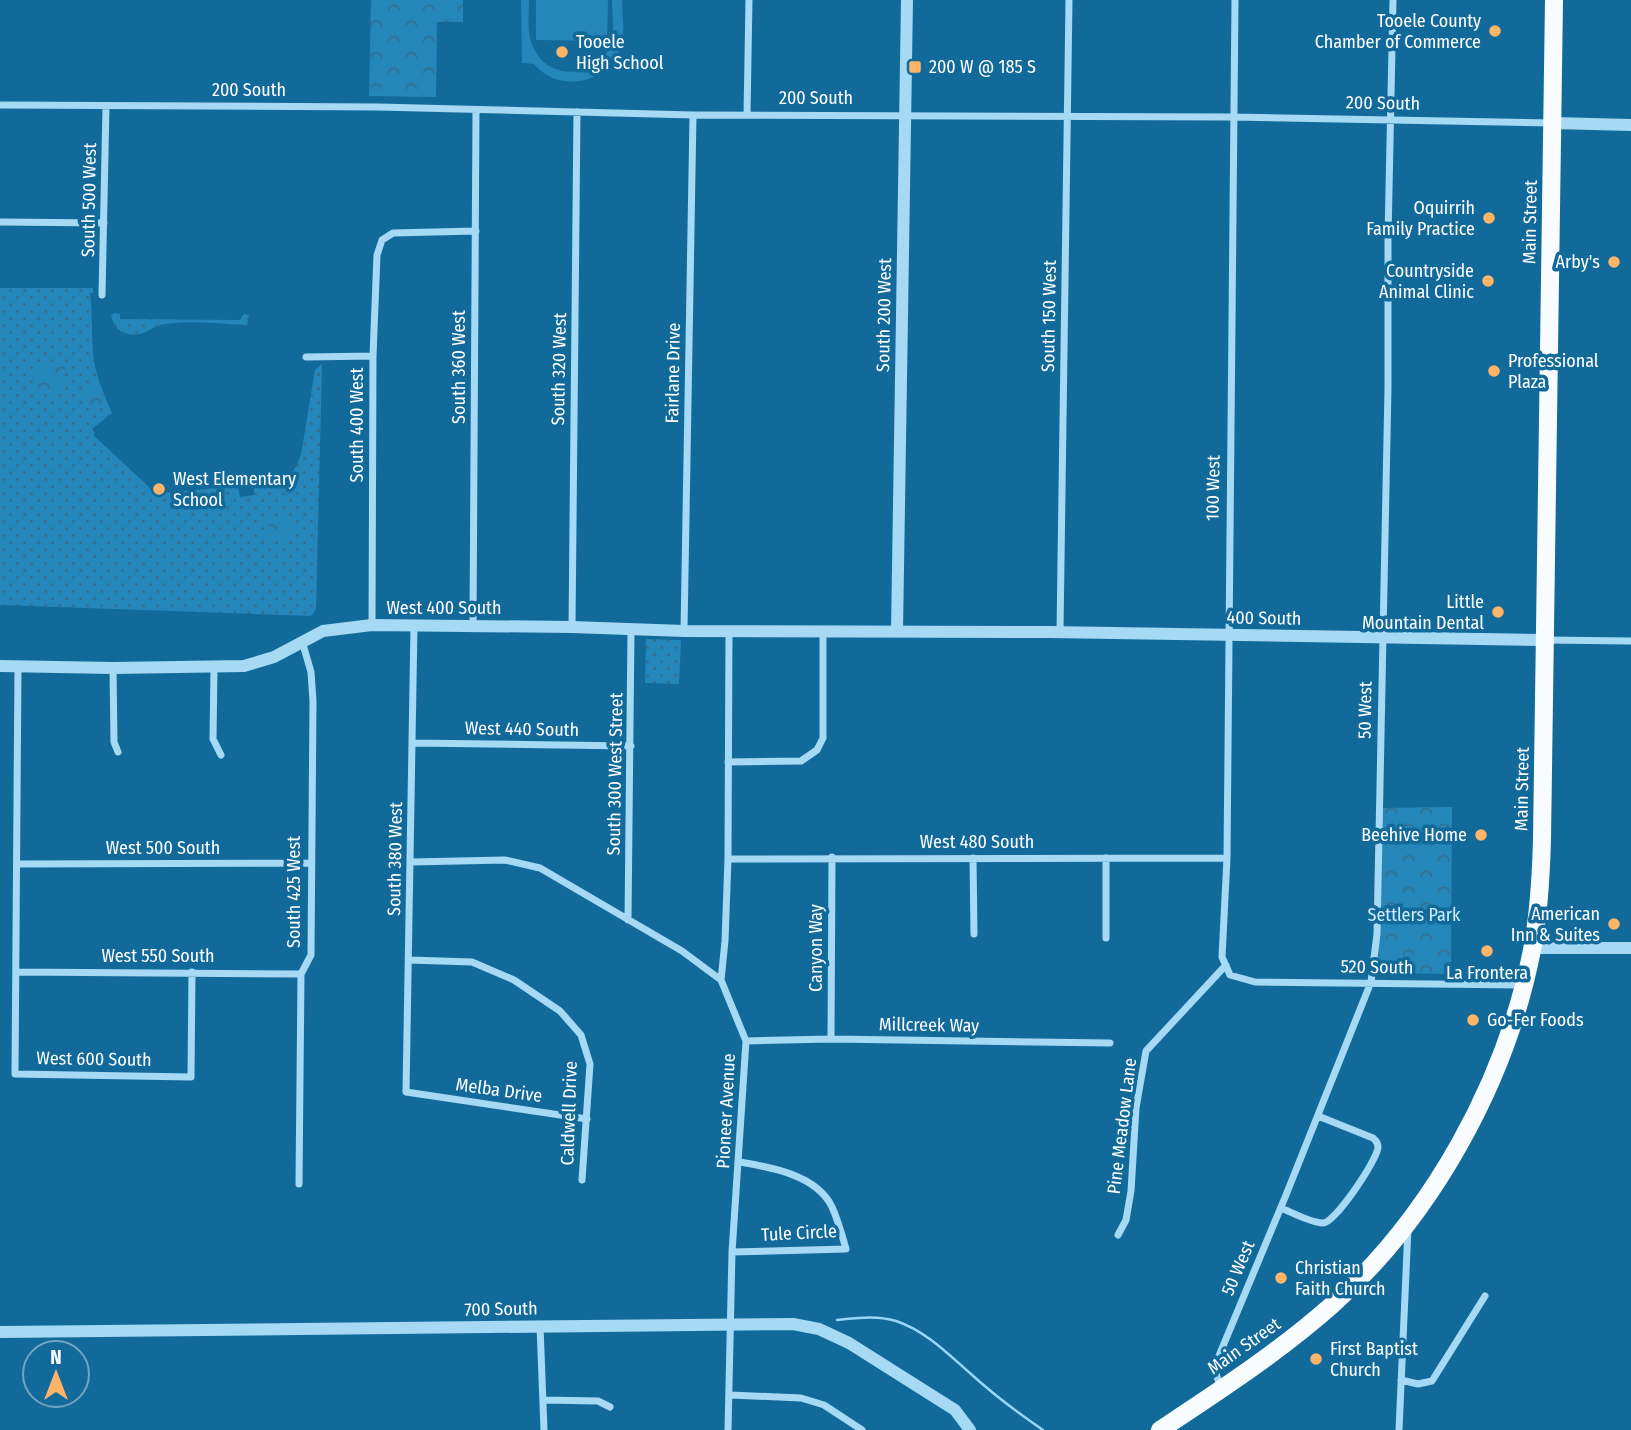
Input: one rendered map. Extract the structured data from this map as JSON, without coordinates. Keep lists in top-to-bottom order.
{
  "streets": {
    "highway": ["Main Street"],
    "street": [
      "200 South",
      "South 500 West",
      "South 200 West",
      "South 150 West",
      "South 360 West",
      "South 320 West",
      "Fairlane Drive",
      "South 400 West",
      "100 West",
      "West 400 South",
      "400 South",
      "50 West",
      "West 440 South",
      "South 300 West Street",
      "West 480 South",
      "West 500 South",
      "South 380 West",
      "South 425 West",
      "Canyon Way",
      "West 550 South",
      "520 South",
      "Millcreek Way",
      "West 600 South",
      "Melba Drive",
      "Pioneer Avenue",
      "Caldwell Drive",
      "Pine Meadow Lane",
      "Tule Circle",
      "700 South"
    ]
  },
  "crossings": [
    ["200 South", "South 500 West"],
    ["200 South", "Main Street"],
    ["200 South", "South 200 West"],
    ["200 South", "South 150 West"],
    ["200 South", "South 360 West"],
    ["200 South", "South 320 West"],
    ["200 South", "Fairlane Drive"],
    ["200 South", "100 West"],
    ["200 South", "50 West"],
    ["Main Street", "400 South"],
    ["Main Street", "50 West"],
    ["Main Street", "520 South"],
    ["South 200 West", "West 400 South"],
    ["South 200 West", "400 South"],
    ["South 150 West", "400 South"],
    ["South 360 West", "South 400 West"],
    ["South 360 West", "West 400 South"],
    ["South 320 West", "West 400 South"],
    ["Fairlane Drive", "West 400 South"],
    ["South 400 West", "West 400 South"],
    ["100 West", "400 South"],
    ["100 West", "West 480 South"],
    ["100 West", "520 South"],
    ["100 West", "Pine Meadow Lane"],
    ["West 400 South", "400 South"],
    ["West 400 South", "South 300 West Street"],
    ["West 400 South", "South 380 West"],
    ["West 400 South", "South 425 West"],
    ["West 400 South", "Pioneer Avenue"],
    ["400 South", "50 West"],
    ["50 West", "520 South"],
    ["West 440 South", "South 300 West Street"],
    ["West 440 South", "South 380 West"],
    ["West 480 South", "Canyon Way"],
    ["West 480 South", "Pioneer Avenue"],
    ["West 500 South", "South 425 West"],
    ["South 380 West", "Melba Drive"],
    ["South 380 West", "Caldwell Drive"],
    ["South 425 West", "West 550 South"],
    ["Canyon Way", "Millcreek Way"],
    ["West 550 South", "West 600 South"],
    ["Millcreek Way", "Pioneer Avenue"],
    ["Melba Drive", "Caldwell Drive"],
    ["Pioneer Avenue", "Tule Circle"],
    ["Pioneer Avenue", "700 South"]
  ],
  "parks": ["Settlers Park"],
  "places": {
    "other": [
      "Tooele County Chamber of Commerce",
      "Tooele High School",
      "Oquirrih Family Practice",
      "Arby's",
      "Countryside Animal Clinic",
      "Professional Plaza",
      "West Elementary School",
      "Little Mountain Dental",
      "Beehive Home",
      "American Inn & Suites",
      "La Frontera",
      "Go-Fer Foods",
      "Christian Faith Church",
      "First Baptist Church"
    ],
    "transit": ["200 W @ 185 S"]
  },
  "north": "top"
}
